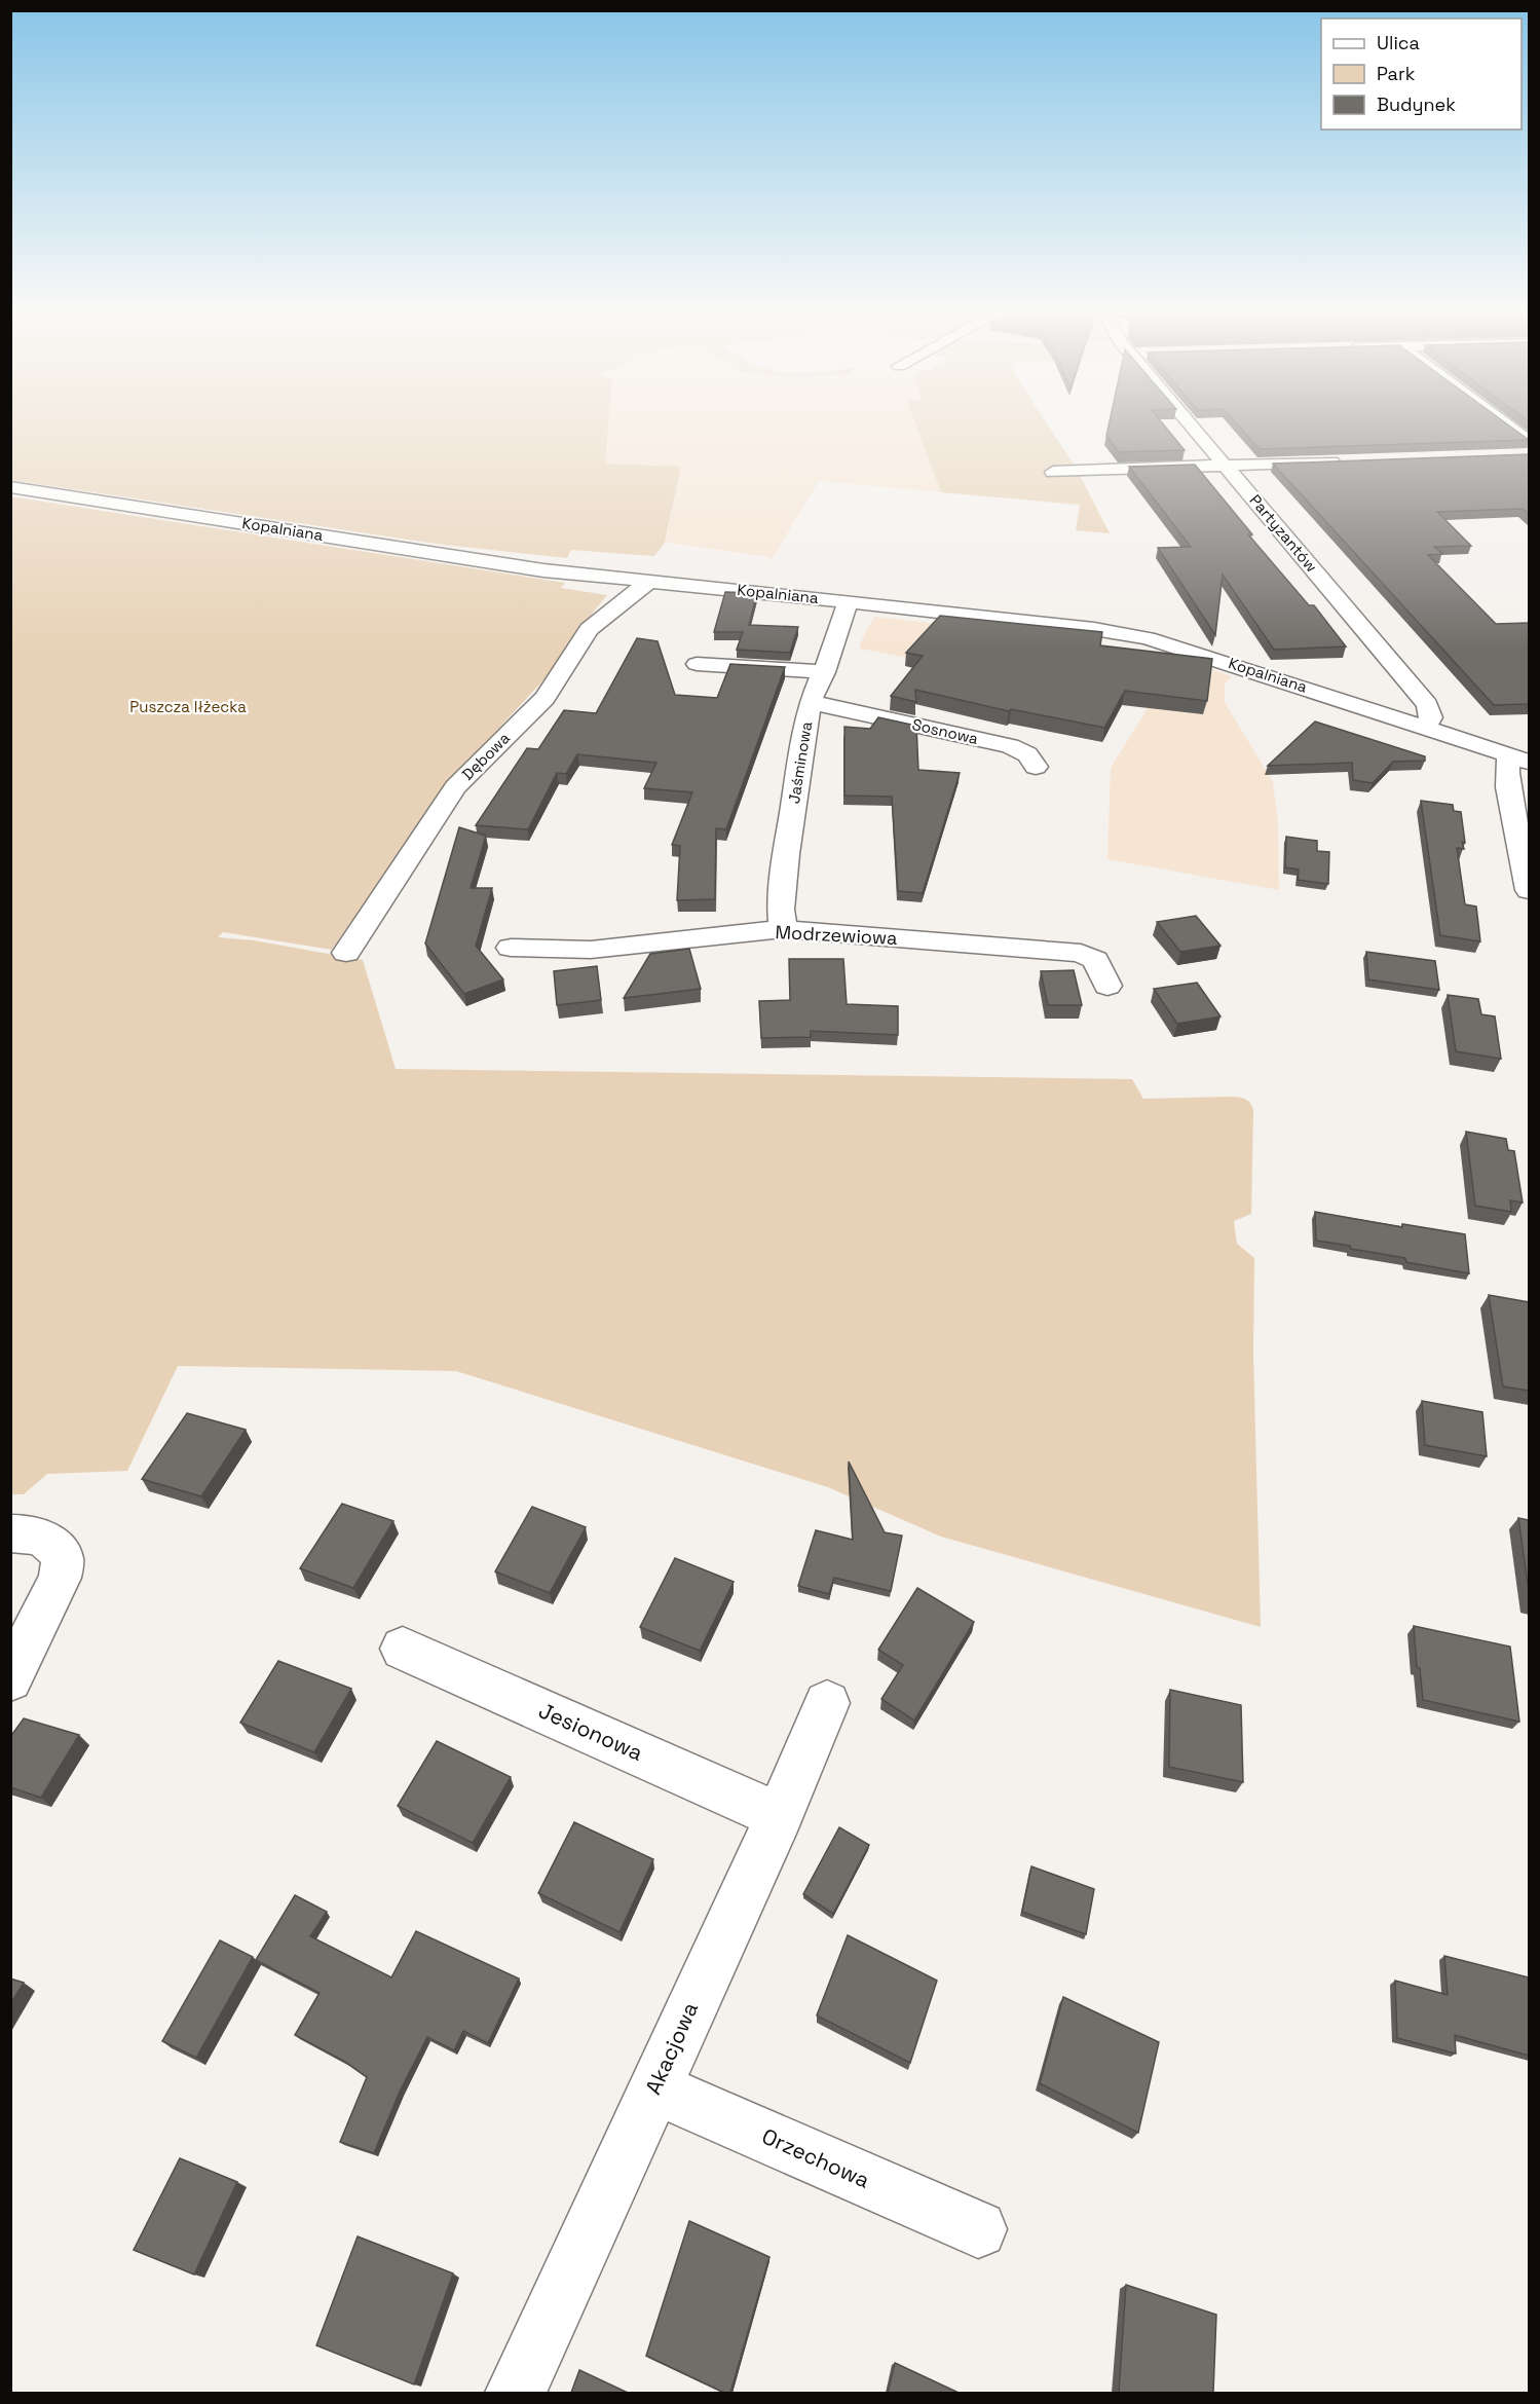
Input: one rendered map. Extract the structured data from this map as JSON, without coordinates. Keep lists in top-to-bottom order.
{
  "streets": {
    "street": [
      "Kopalniana",
      "Partyzantów",
      "Sosnowa",
      "Dębowa",
      "Jaśminowa",
      "Modrzewiowa",
      "Jesionowa",
      "Akacjowa",
      "Orzechowa"
    ]
  },
  "crossings": [
    ["Kopalniana", "Partyzantów"],
    ["Kopalniana", "Dębowa"],
    ["Kopalniana", "Jaśminowa"],
    ["Sosnowa", "Jaśminowa"],
    ["Jaśminowa", "Modrzewiowa"],
    ["Jesionowa", "Akacjowa"],
    ["Akacjowa", "Orzechowa"]
  ],
  "parks": ["Puszcza Iłżecka"],
  "legend": ["Ulica", "Park", "Budynek"]
}
